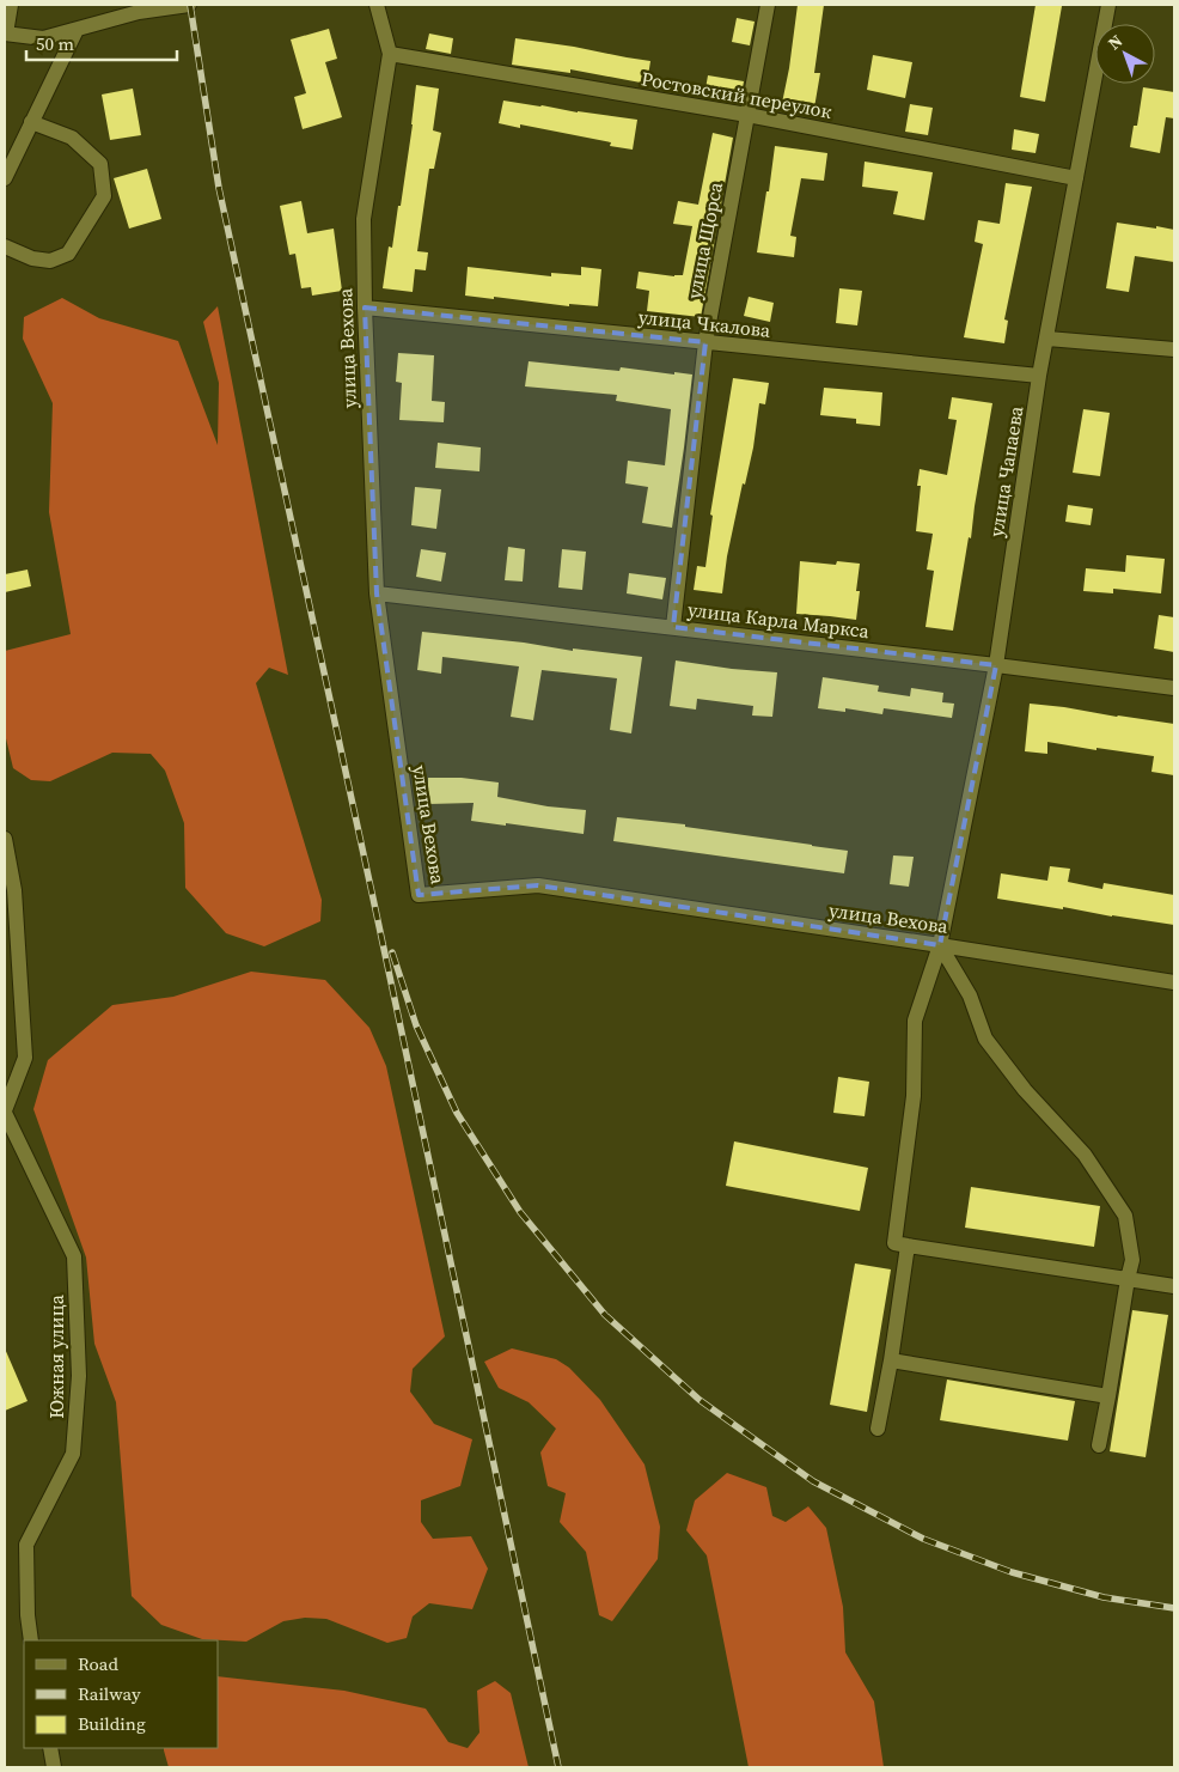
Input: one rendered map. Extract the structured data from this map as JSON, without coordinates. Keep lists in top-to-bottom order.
{
  "streets": {
    "street": [
      "Ростовский переулок",
      "улица Щорса",
      "улица Чкалова",
      "улица Вехова",
      "улица Чапаева",
      "улица Карла Маркса",
      "Южная улица"
    ]
  },
  "crossings": [
    ["Ростовский переулок", "улица Щорса"],
    ["Ростовский переулок", "улица Вехова"],
    ["Ростовский переулок", "улица Чапаева"],
    ["улица Щорса", "улица Чкалова"],
    ["улица Щорса", "улица Карла Маркса"],
    ["улица Чкалова", "улица Вехова"],
    ["улица Чкалова", "улица Чапаева"],
    ["улица Вехова", "улица Чапаева"],
    ["улица Вехова", "улица Карла Маркса"],
    ["улица Чапаева", "улица Карла Маркса"]
  ],
  "legend": ["Road", "Railway", "Building"],
  "scale_bar": "50 m",
  "north": "top left"
}
